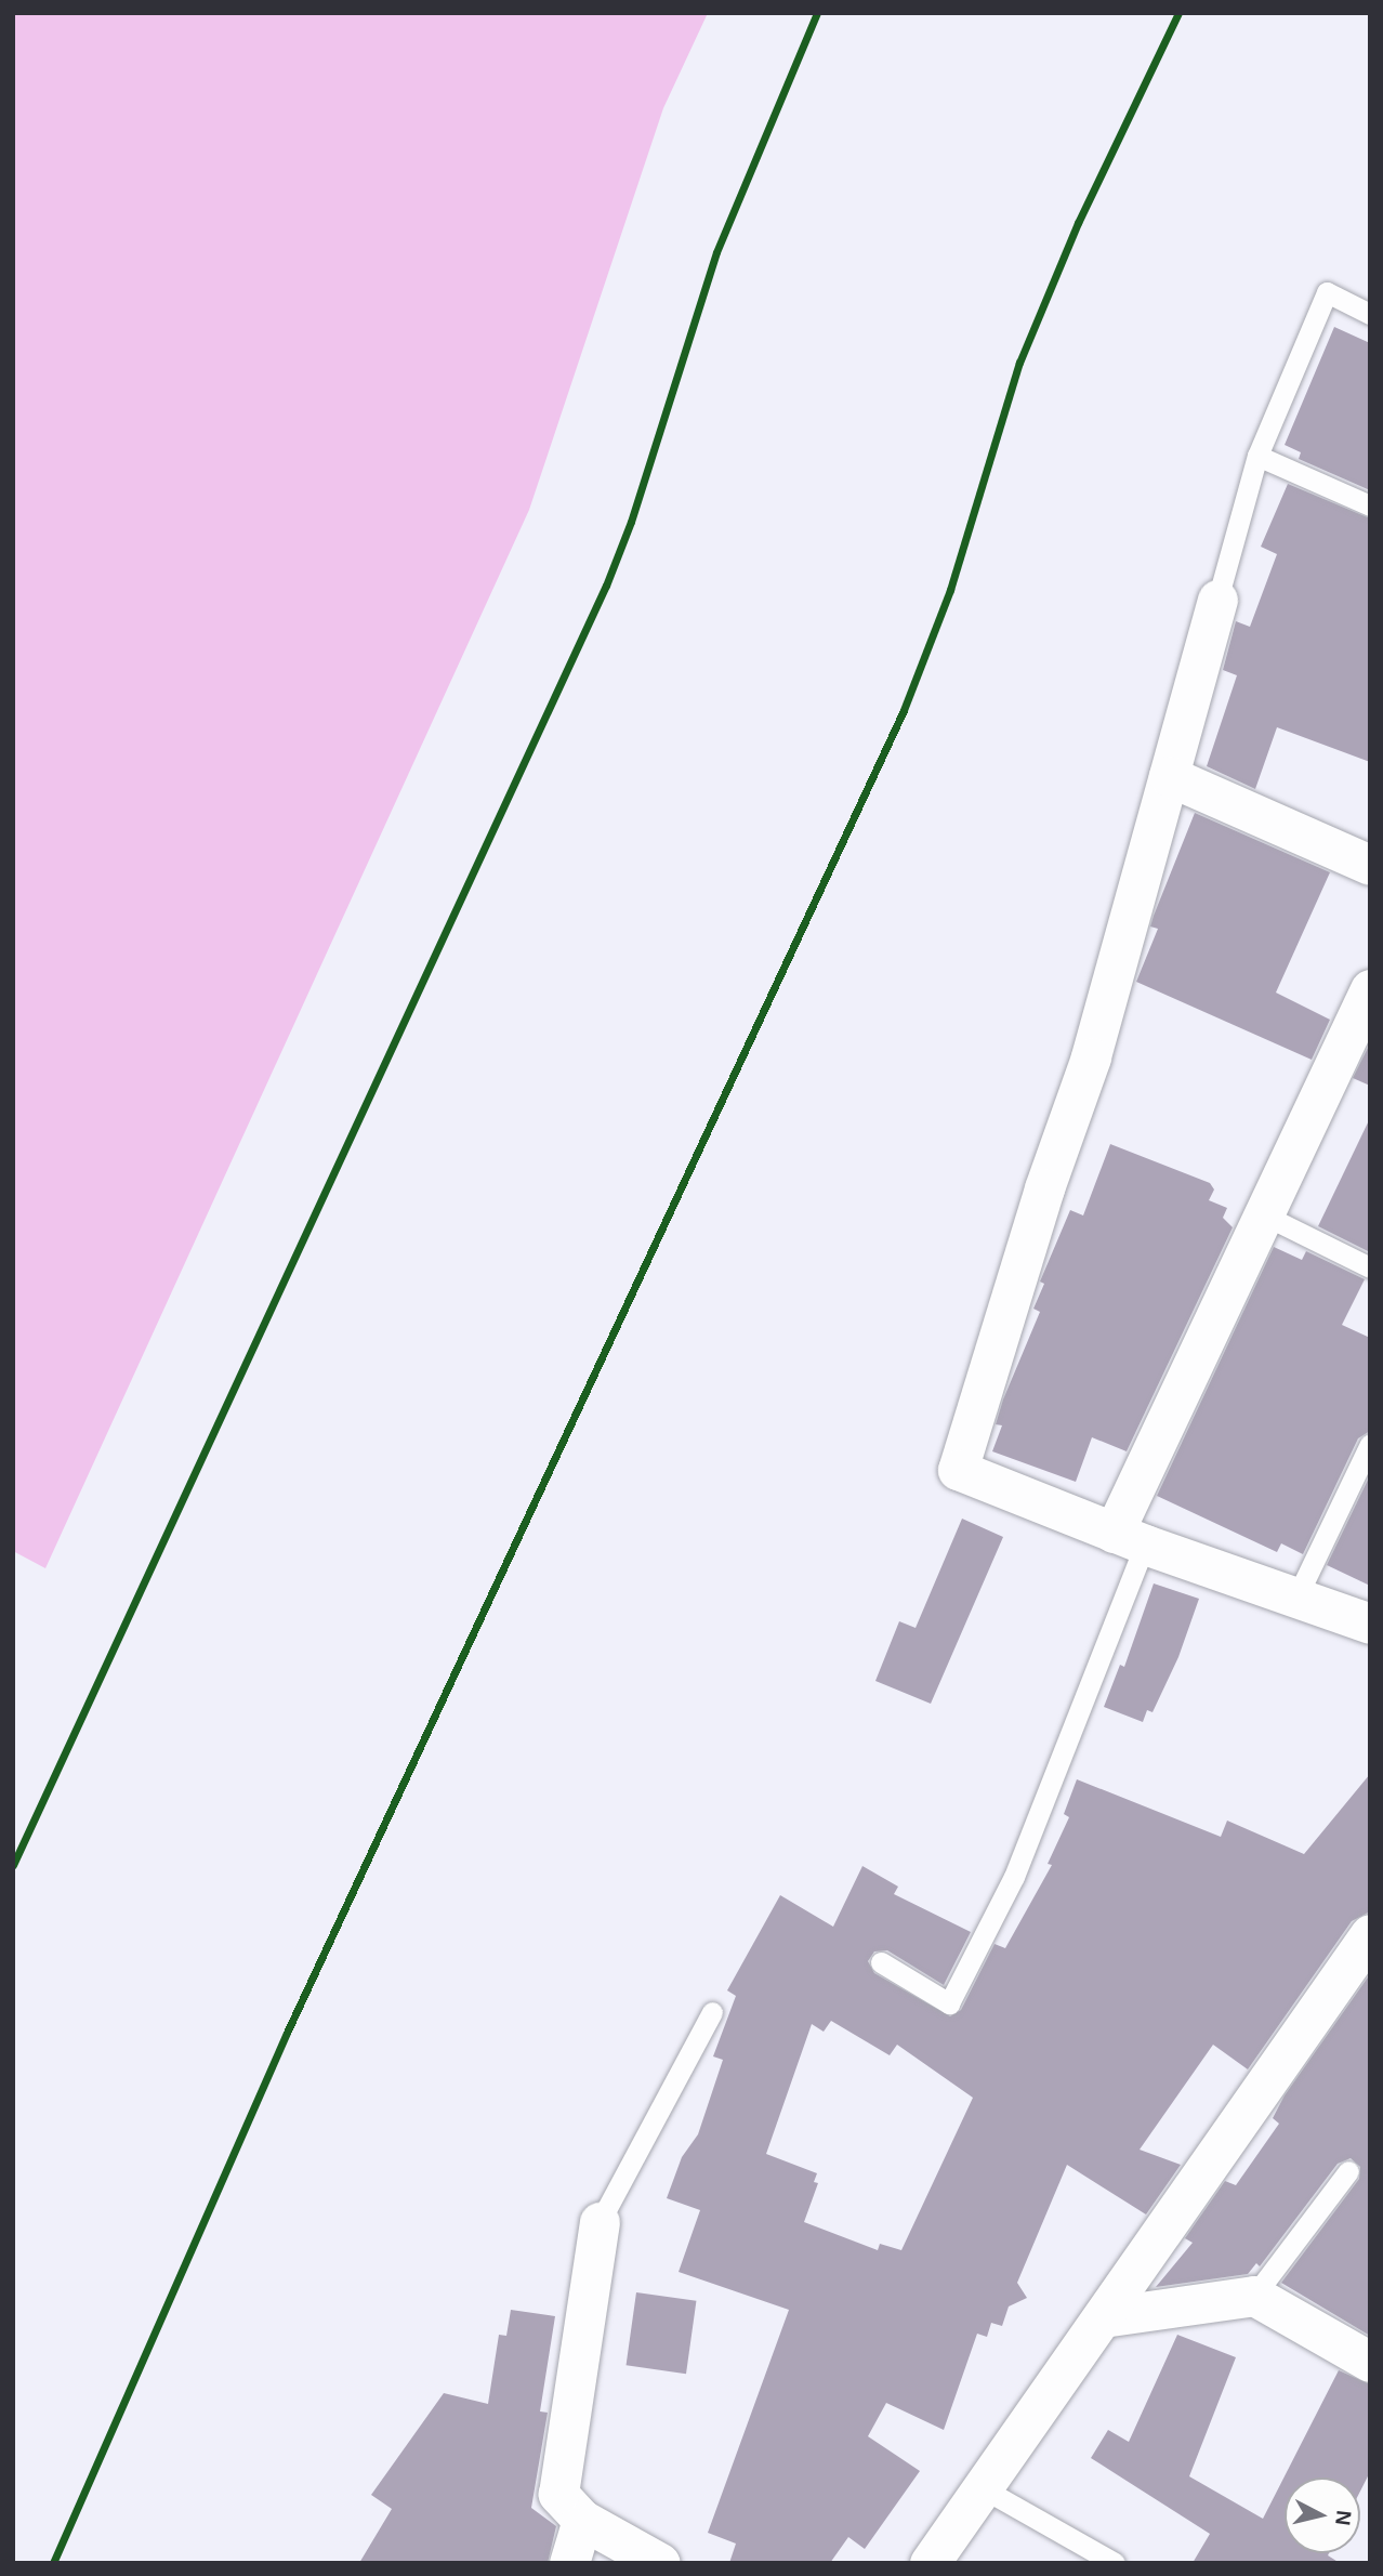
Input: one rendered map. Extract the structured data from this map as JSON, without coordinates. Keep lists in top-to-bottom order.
{
  "north": "right"
}
